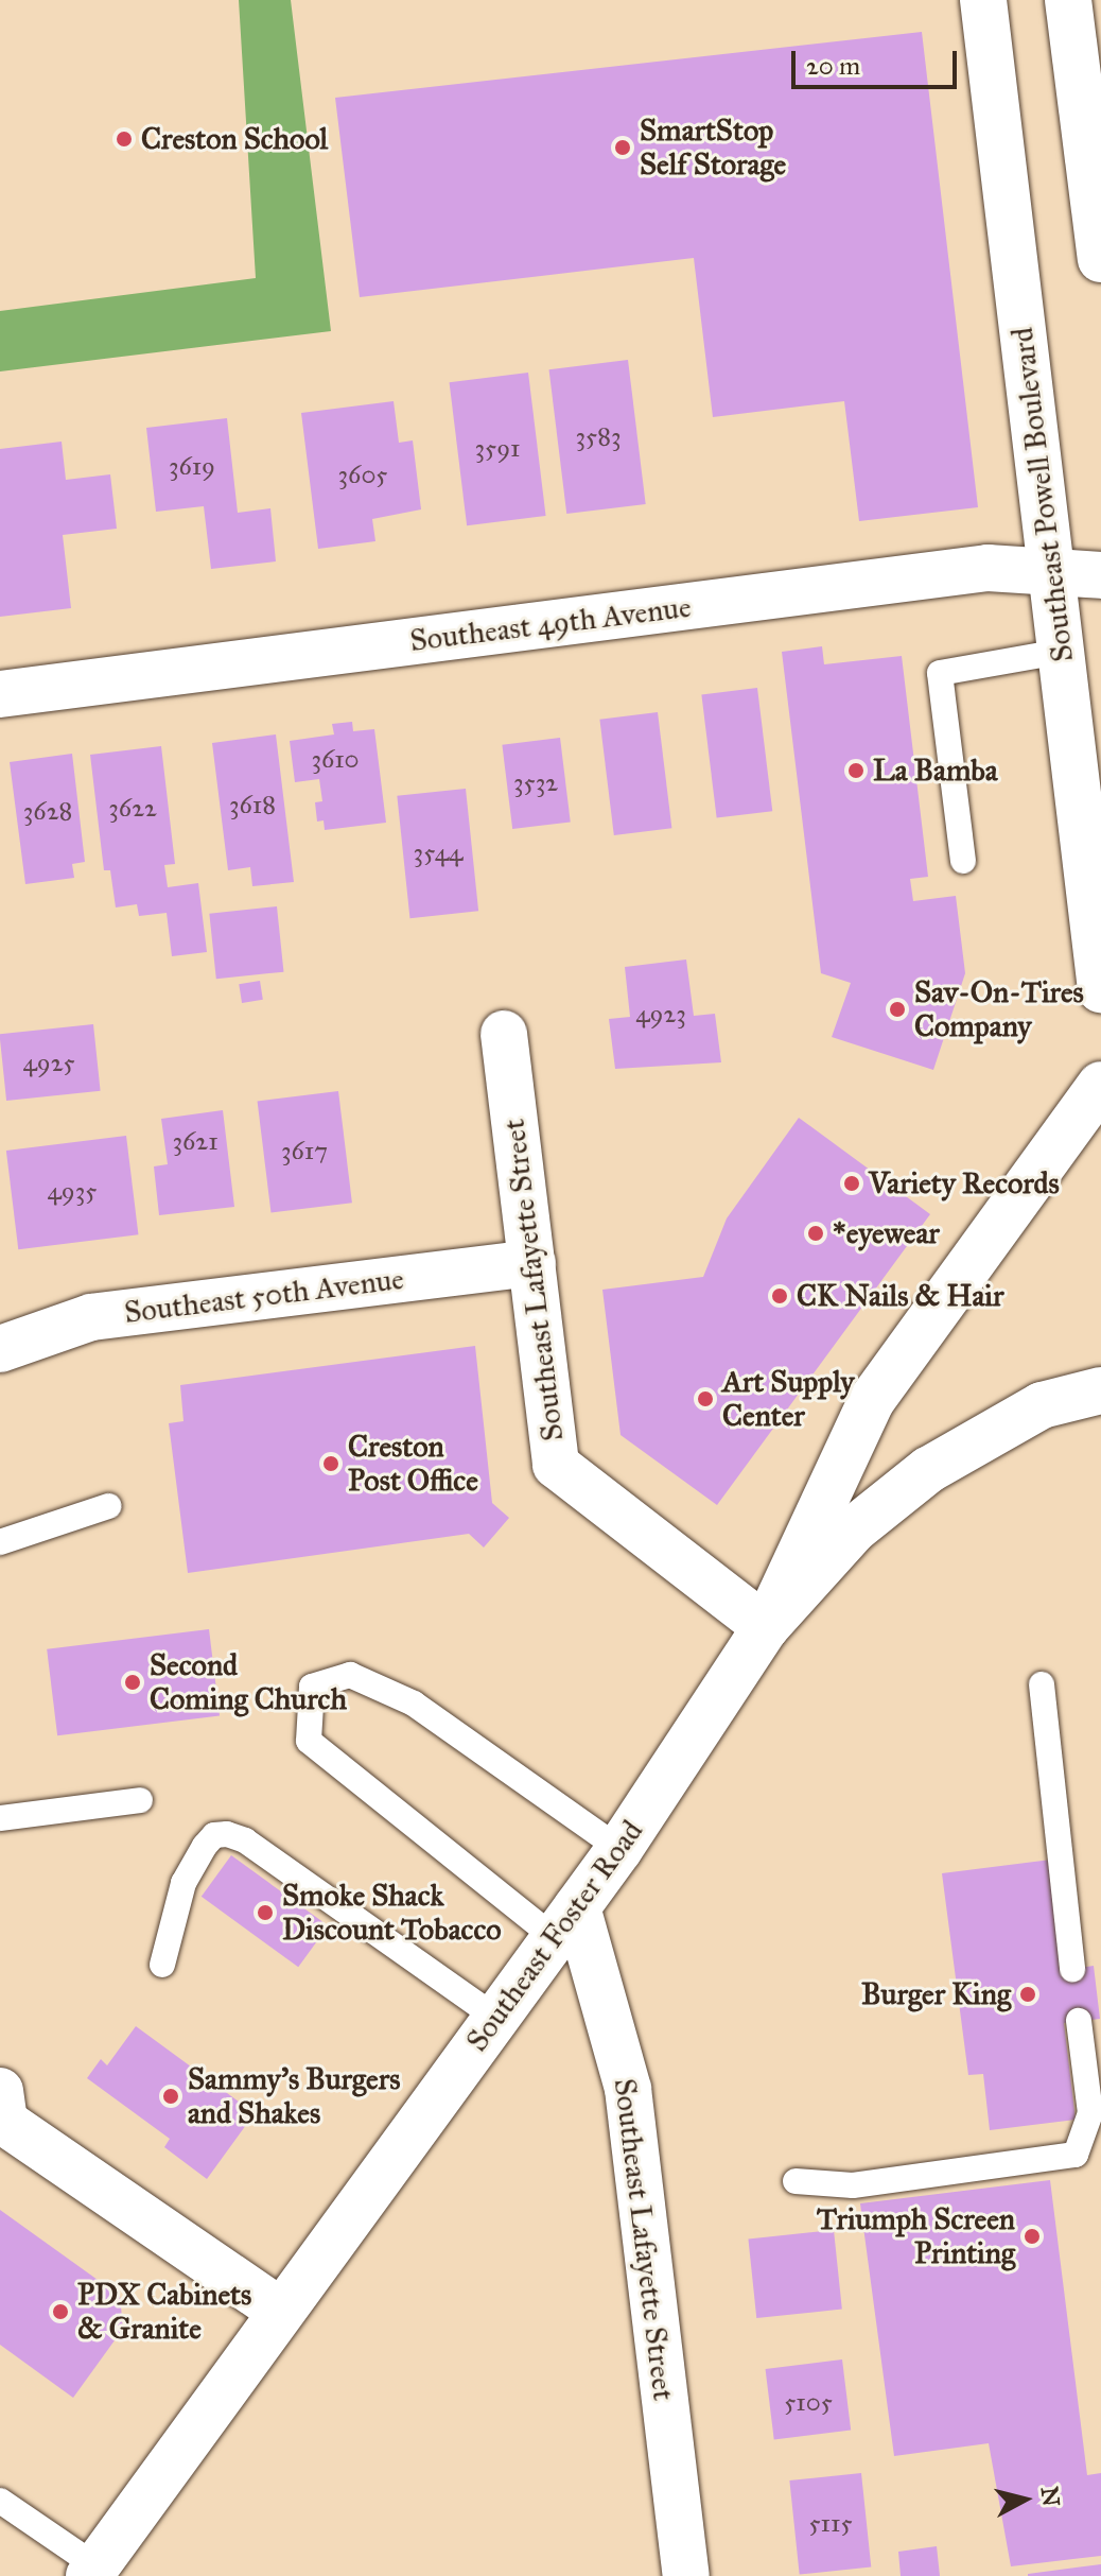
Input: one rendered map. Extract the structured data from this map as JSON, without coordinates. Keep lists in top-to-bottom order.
{
  "streets": {
    "main road": [
      "Southeast Powell Boulevard",
      "Southeast 49th Avenue",
      "Southeast Lafayette Street",
      "Southeast 50th Avenue",
      "Southeast Foster Road"
    ]
  },
  "crossings": [
    ["Southeast Powell Boulevard", "Southeast 49th Avenue"],
    ["Southeast Lafayette Street", "Southeast 50th Avenue"],
    ["Southeast Lafayette Street", "Southeast Foster Road"]
  ],
  "places": [
    "Creston School",
    "SmartStop Self Storage",
    "La Bamba",
    "Sav-On-Tires Company",
    "Variety Records",
    "*eyewear",
    "CK Nails & Hair",
    "Art Supply Center",
    "Creston Post Office",
    "Second Coming Church",
    "Smoke Shack Discount Tobacco",
    "Burger King",
    "Sammy's Burgers and Shakes",
    "Triumph Screen Printing",
    "PDX Cabinets & Granite"
  ],
  "house_numbers": [
    "3583",
    "3591",
    "3619",
    "3605",
    "3610",
    "3532",
    "3618",
    "3622",
    "3628",
    "3544",
    "4923",
    "4925",
    "3621",
    "3617",
    "4935",
    "5105",
    "5115"
  ],
  "scale_bar": "20 m",
  "north": "right"
}
